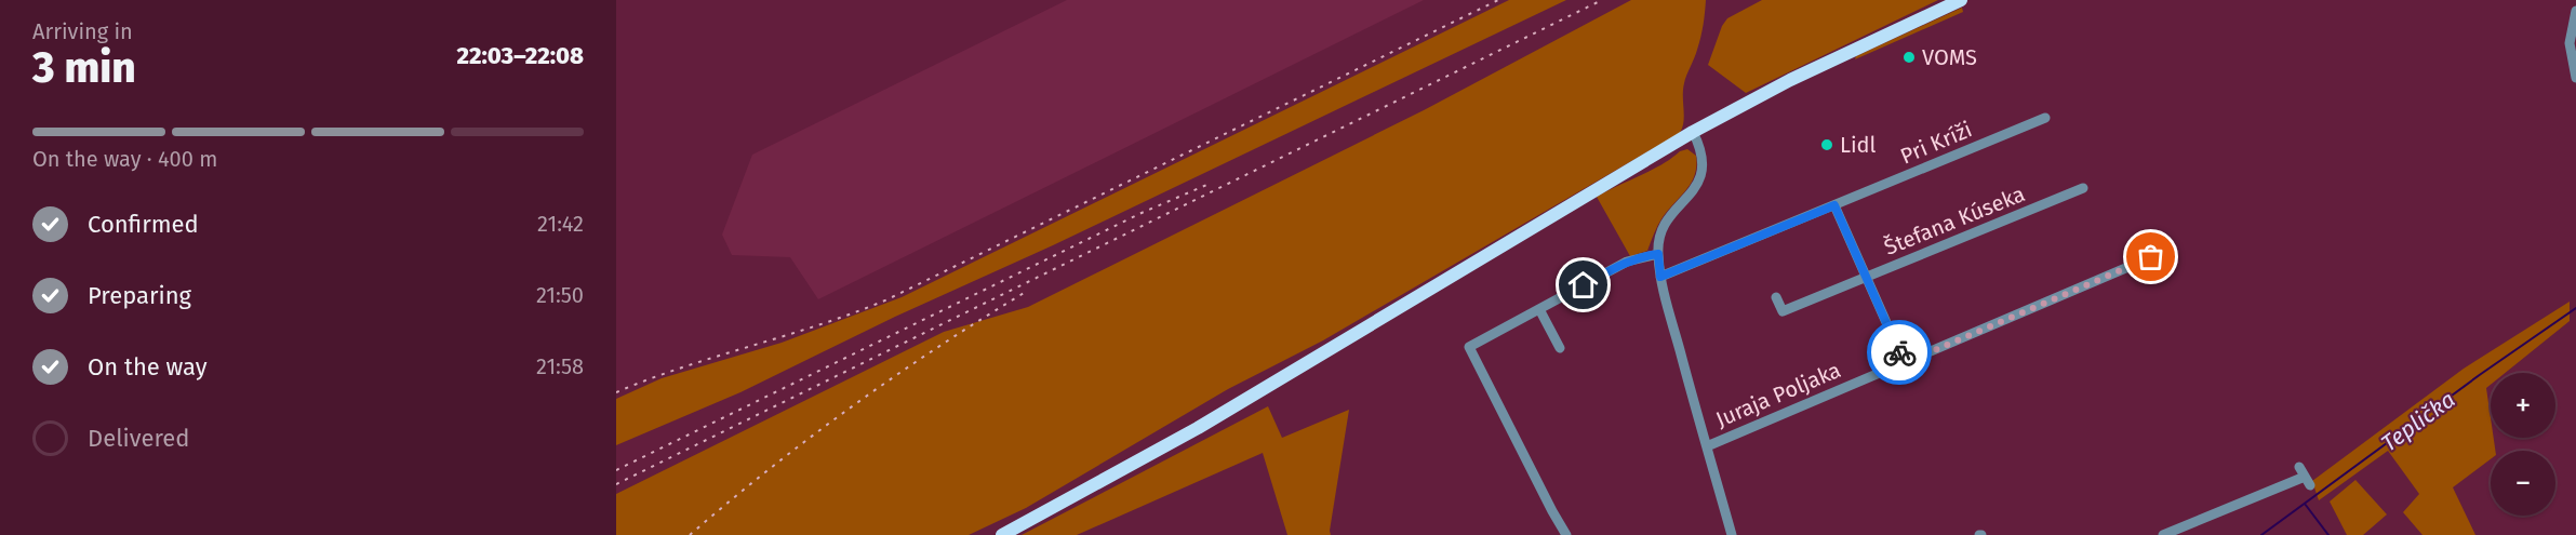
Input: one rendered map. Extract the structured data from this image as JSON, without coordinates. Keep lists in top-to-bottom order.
{
  "streets": {
    "street": ["Pri Kríži", "Štefana Kúseka", "Juraja Poljaka"]
  },
  "water": ["Teplička"],
  "places": ["VOMS", "Lidl"],
  "page": {
    "heading": ["3 min", "Arriving in", "22:03–22:08"],
    "bar": "On the way · 400 m",
    "list": [
      ["Confirmed", "21:42"],
      ["Preparing", "21:50"],
      ["On the way", "21:58"],
      "Delivered"
    ],
    "map_buttons": ["+", "−"]
  }
}
